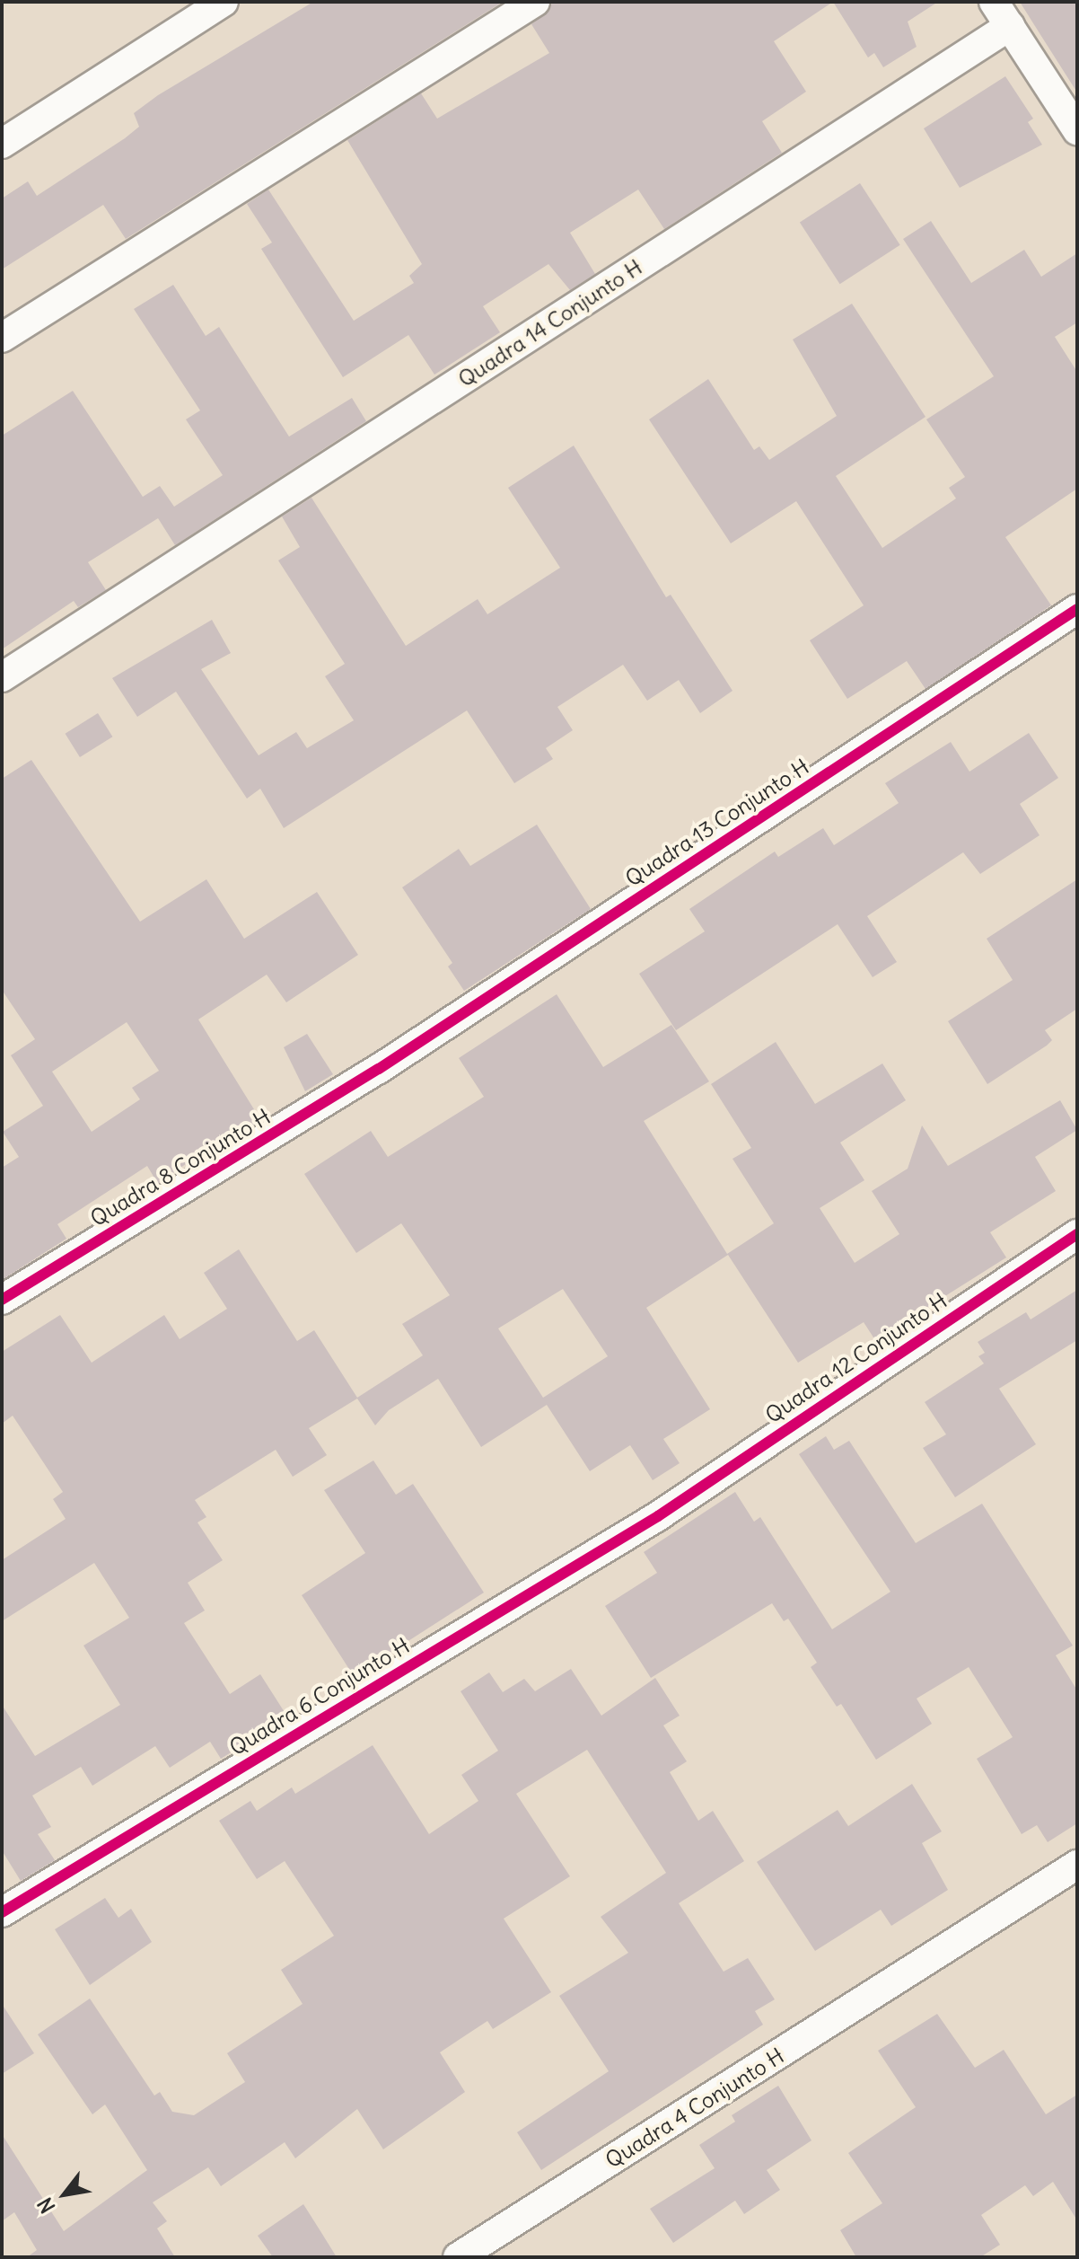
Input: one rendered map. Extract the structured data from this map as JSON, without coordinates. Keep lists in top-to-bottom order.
{
  "streets": {
    "street": [
      "Quadra 14 Conjunto H",
      "Quadra 13 Conjunto H",
      "Quadra 8 Conjunto H",
      "Quadra 12 Conjunto H",
      "Quadra 6 Conjunto H",
      "Quadra 4 Conjunto H"
    ]
  },
  "crossings": [
    ["Quadra 13 Conjunto H", "Quadra 8 Conjunto H"],
    ["Quadra 12 Conjunto H", "Quadra 6 Conjunto H"]
  ],
  "north": "bottom left"
}
